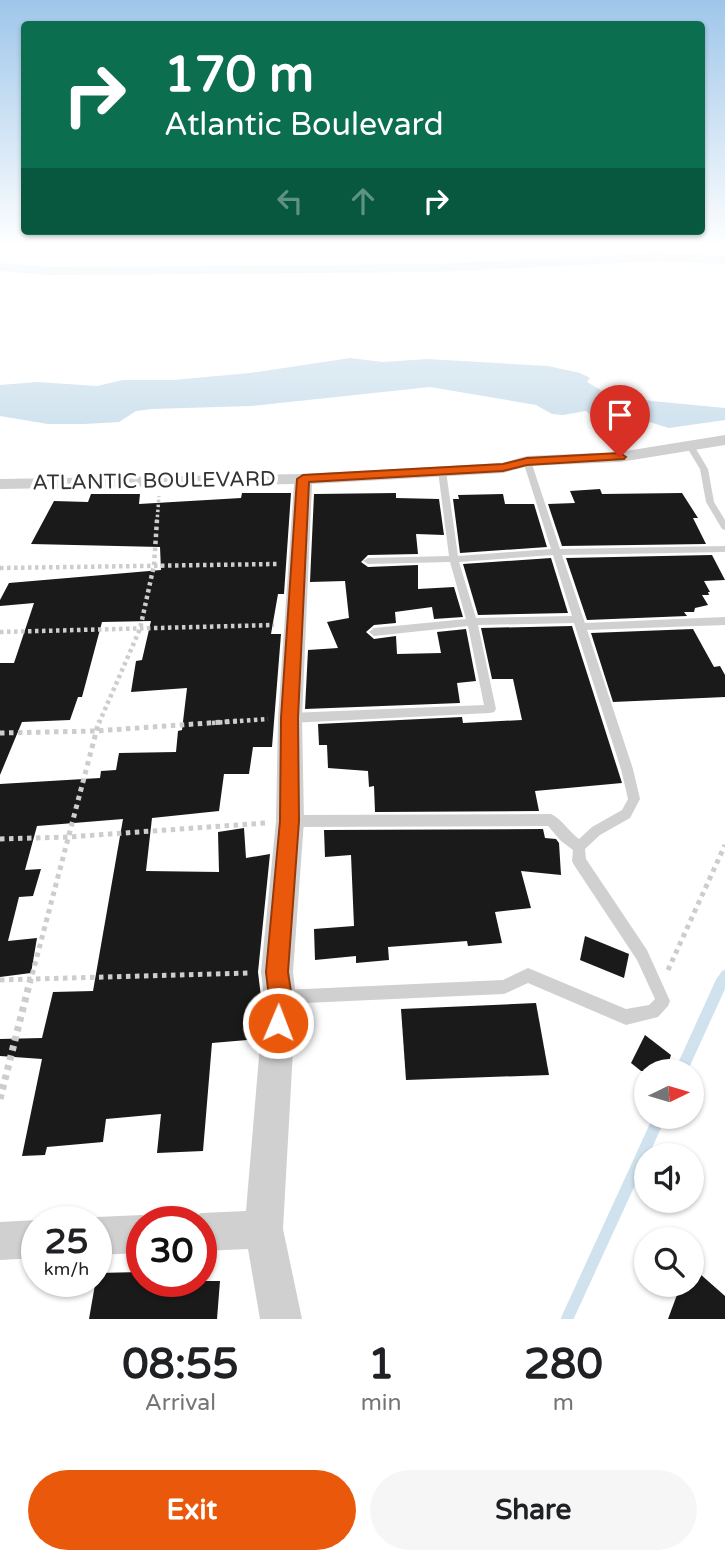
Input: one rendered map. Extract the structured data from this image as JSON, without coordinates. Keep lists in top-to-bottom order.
{
  "streets": {
    "street": ["ATLANTIC BOULEVARD"]
  },
  "north": "right",
  "page": {
    "turn": ["170 m", "Atlantic Boulevard"],
    "speed": "25 km/h",
    "limit": "30",
    "eta": [
      "08:55",
      "Arrival",
      "1",
      "min",
      "280",
      "m"
    ],
    "buttons": ["Exit", "Share"]
  }
}
